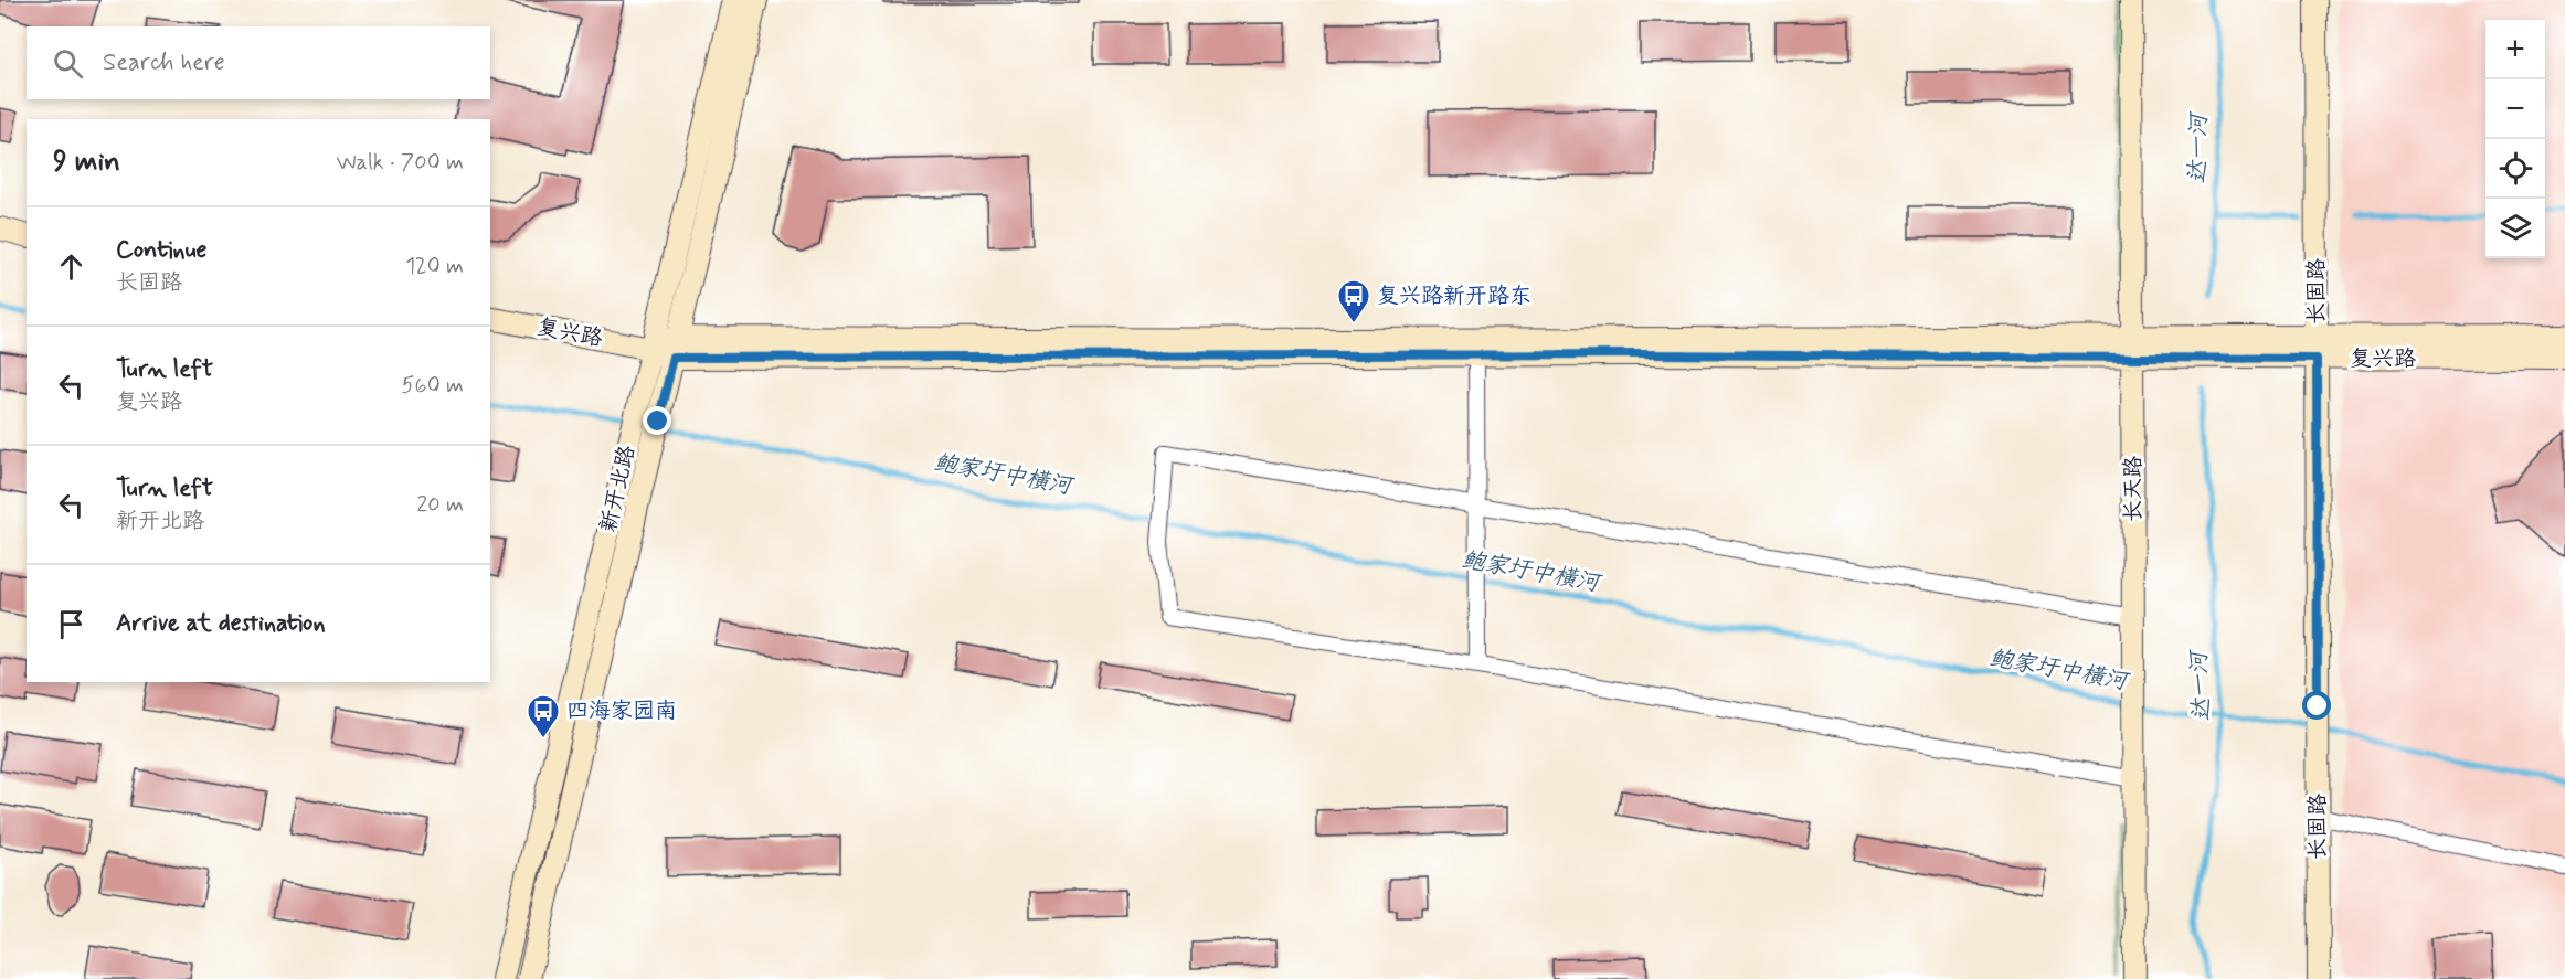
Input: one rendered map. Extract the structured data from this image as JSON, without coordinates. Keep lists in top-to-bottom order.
{
  "streets": {
    "street": [
      "长固路",
      "复兴路",
      "新开北路",
      "长天路"
    ]
  },
  "crossings": [
    ["长固路", "复兴路"],
    ["复兴路", "新开北路"],
    ["复兴路", "长天路"]
  ],
  "water": ["达一河", "鲍家圩中横河"],
  "places": {
    "bus stop": ["复兴路新开路东", "四海家园南"]
  },
  "page": {
    "map_buttons": ["+", "−"],
    "search": "Search here",
    "heading": ["9 min", "Walk · 700 m"],
    "list": [
      ["Continue", "长固路", "120 m"],
      ["Turn left", "复兴路", "560 m"],
      ["Turn left", "新开北路", "20 m"],
      "Arrive at destination"
    ]
  }
}
